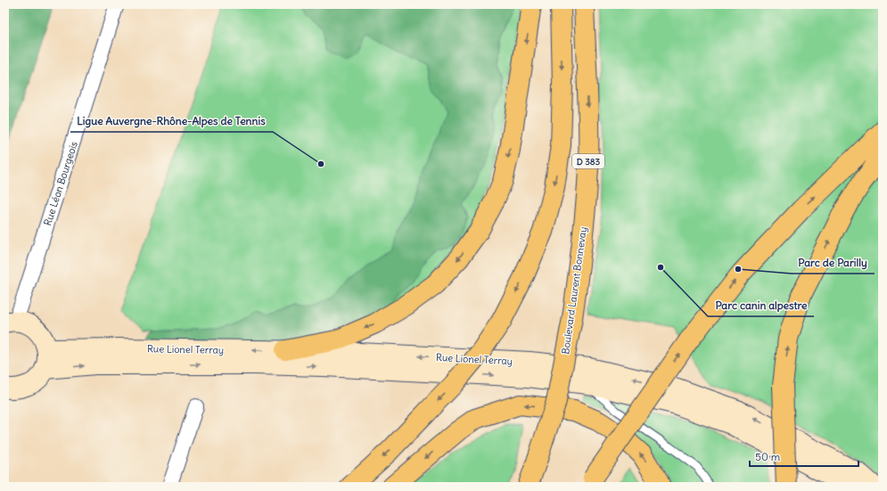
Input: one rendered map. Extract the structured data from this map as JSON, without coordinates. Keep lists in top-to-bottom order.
{
  "streets": {
    "highway": ["D 383", "Boulevard Laurent Bonnevay"],
    "main road": ["Rue Lionel Terray"],
    "street": ["Rue Léon Bourgeois"]
  },
  "places": ["Ligue Auvergne-Rhône-Alpes de Tennis", "Parc canin alpestre", "Parc de Parilly"],
  "scale_bar": "50 m"
}
